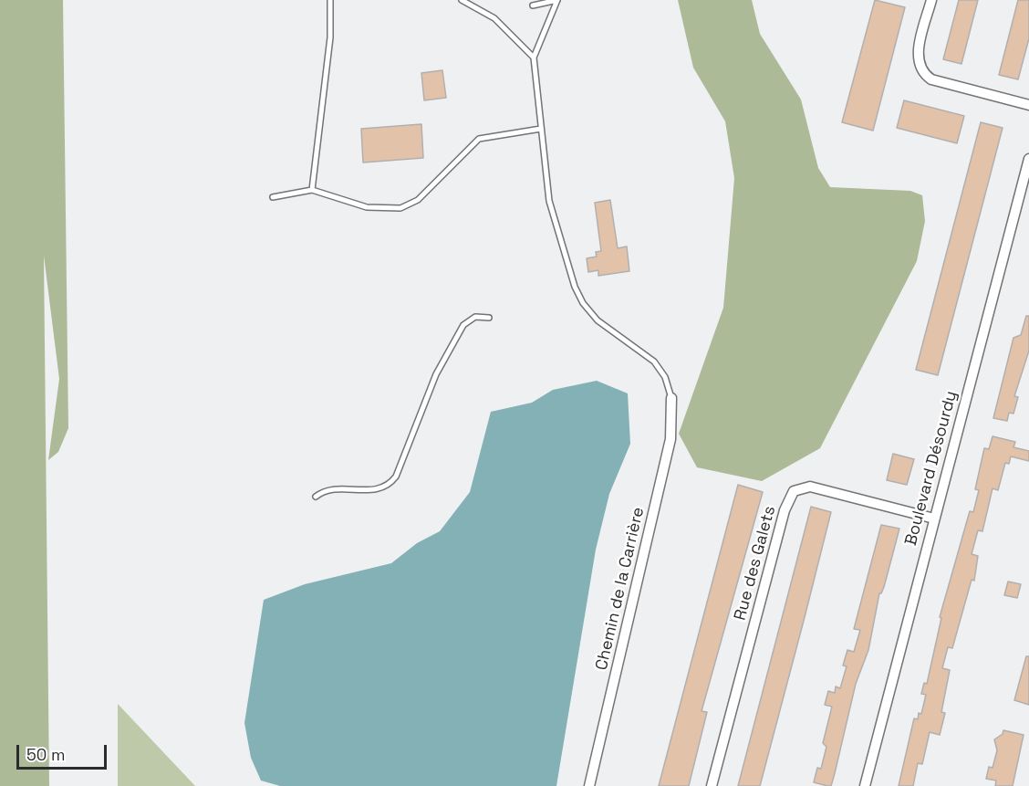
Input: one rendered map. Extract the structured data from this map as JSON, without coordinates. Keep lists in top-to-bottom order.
{
  "streets": {
    "street": ["Boulevard Désourdy", "Rue des Galets", "Chemin de la Carrière"]
  },
  "crossings": [
    ["Boulevard Désourdy", "Rue des Galets"]
  ],
  "scale_bar": "50 m"
}
